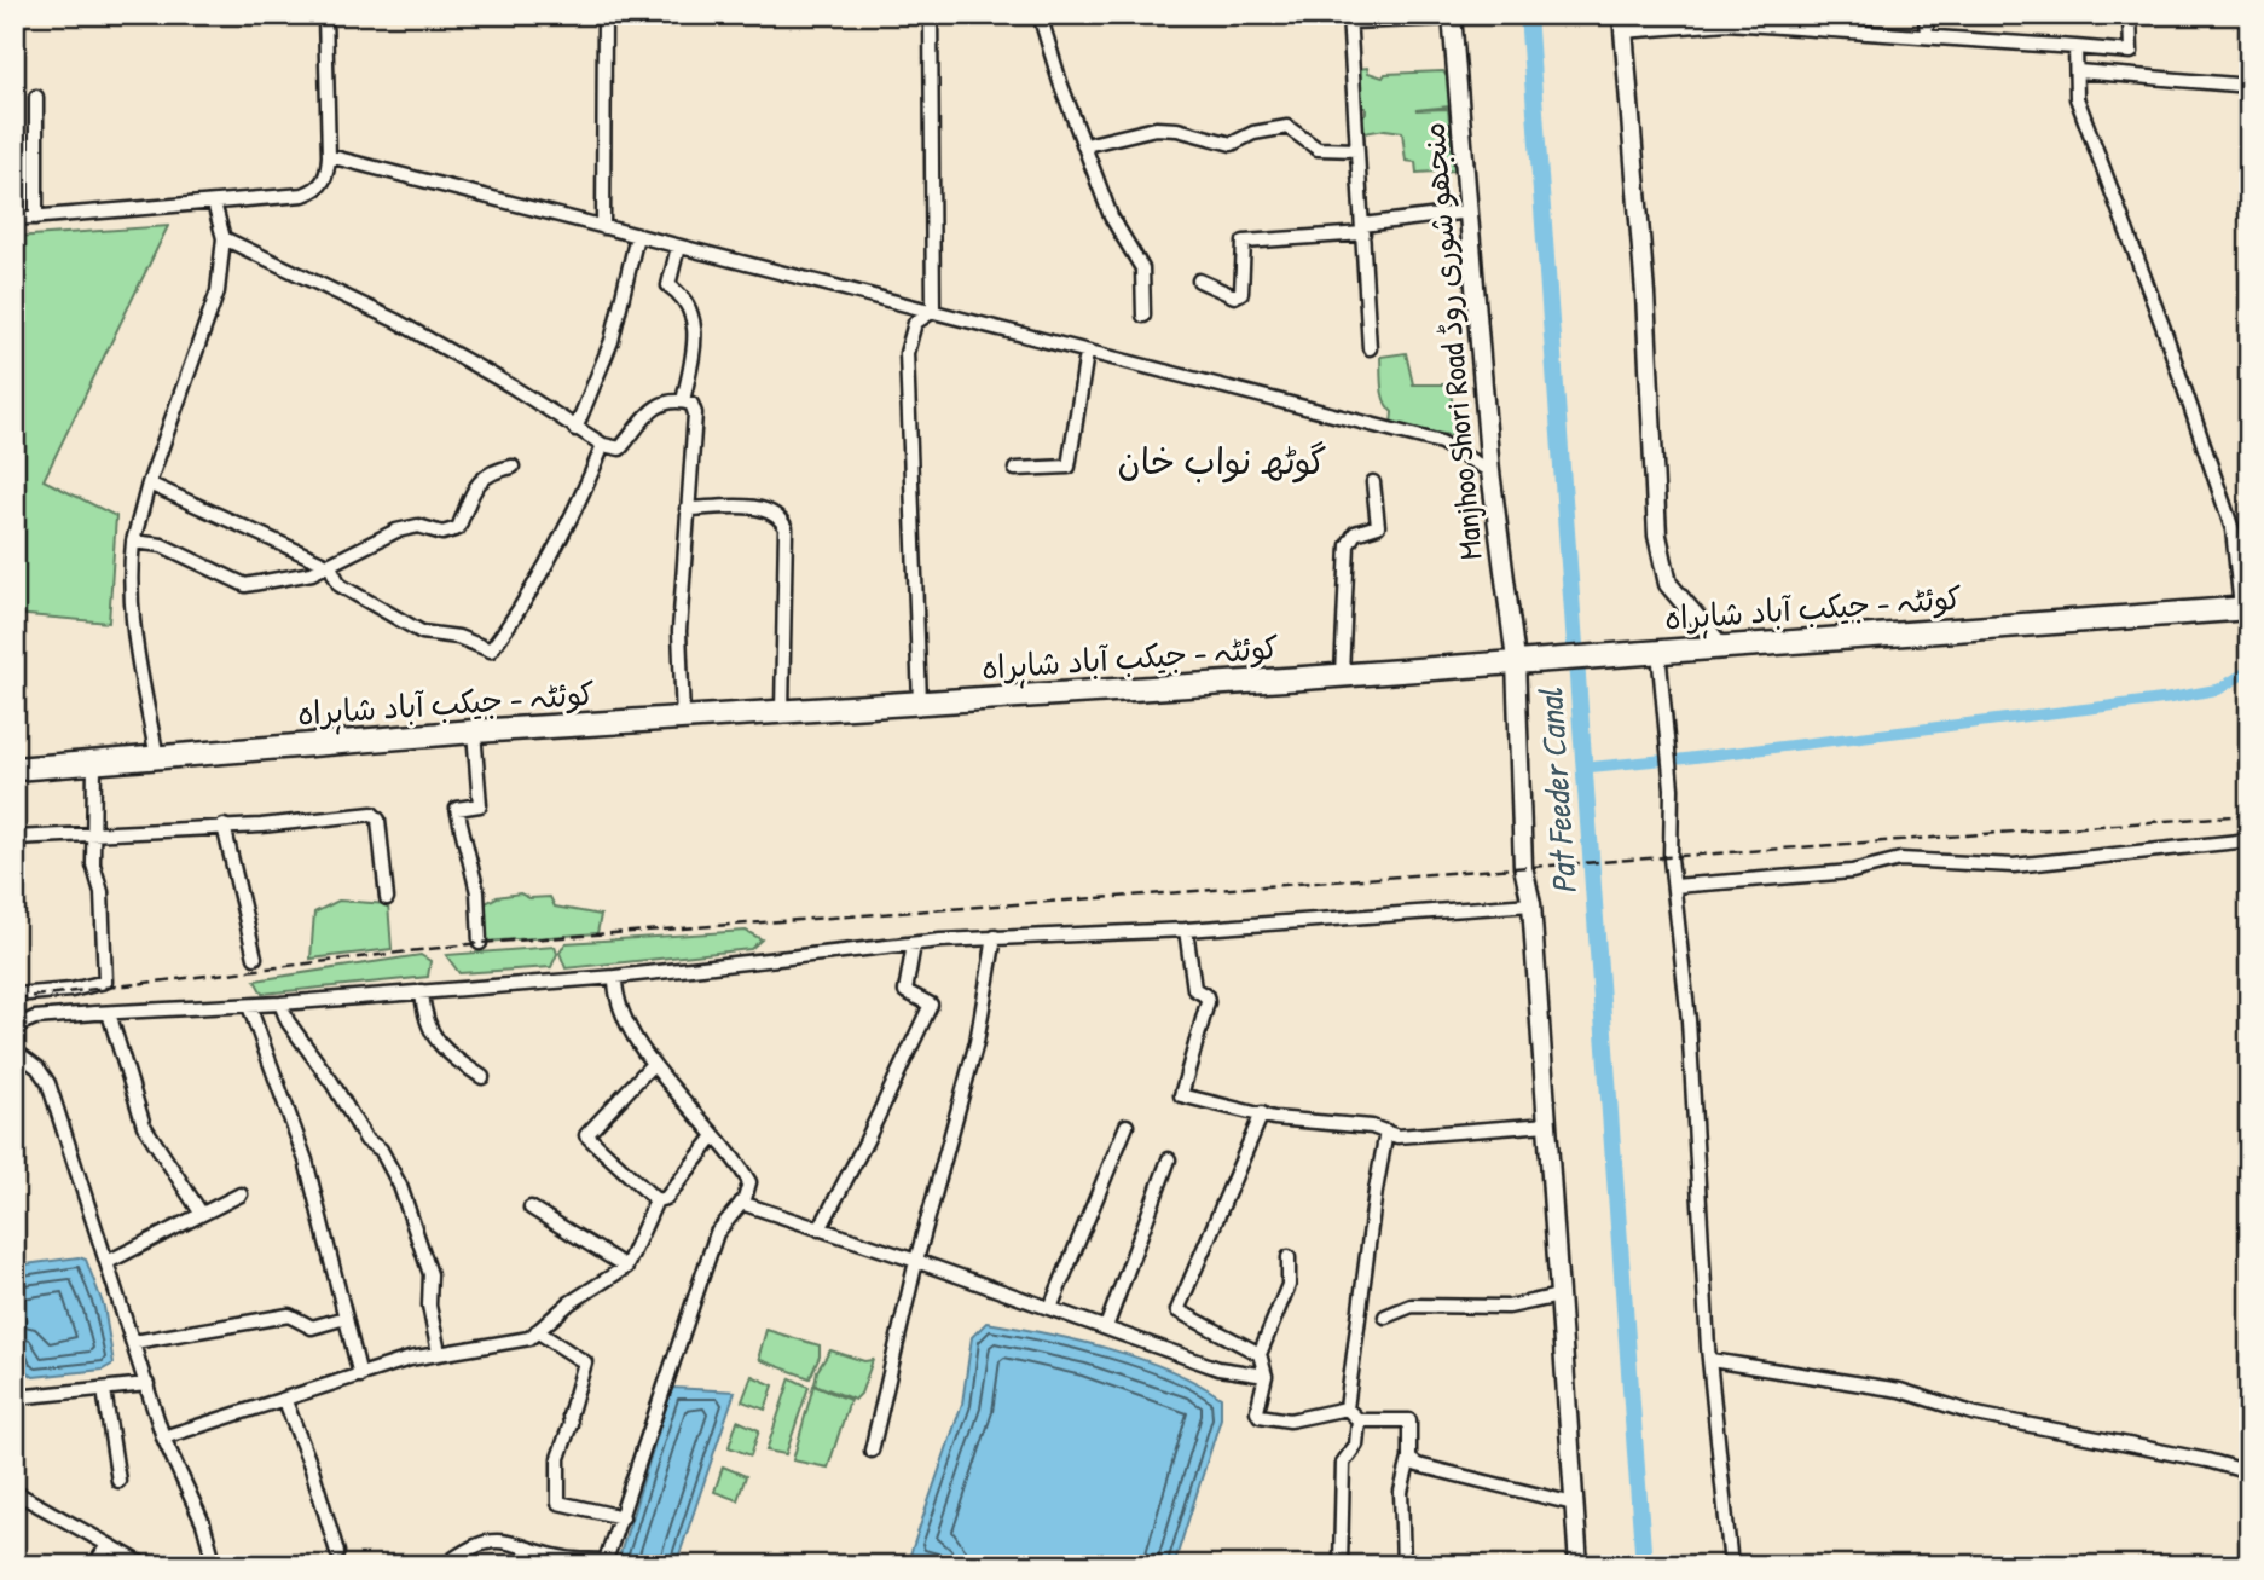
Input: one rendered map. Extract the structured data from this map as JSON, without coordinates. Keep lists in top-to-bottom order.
{
  "streets": {
    "highway": ["کوئٹہ - جیکب آباد شاہراہ"],
    "street": ["Manjhoo Shori Road منجھو شوری روڈ"]
  },
  "crossings": [
    ["Manjhoo Shori Road منجھو شوری روڈ", "کوئٹہ - جیکب آباد شاہراہ"]
  ],
  "districts": ["گوٹھ نواب خان"],
  "water": ["Pat Feeder Canal"]
}
